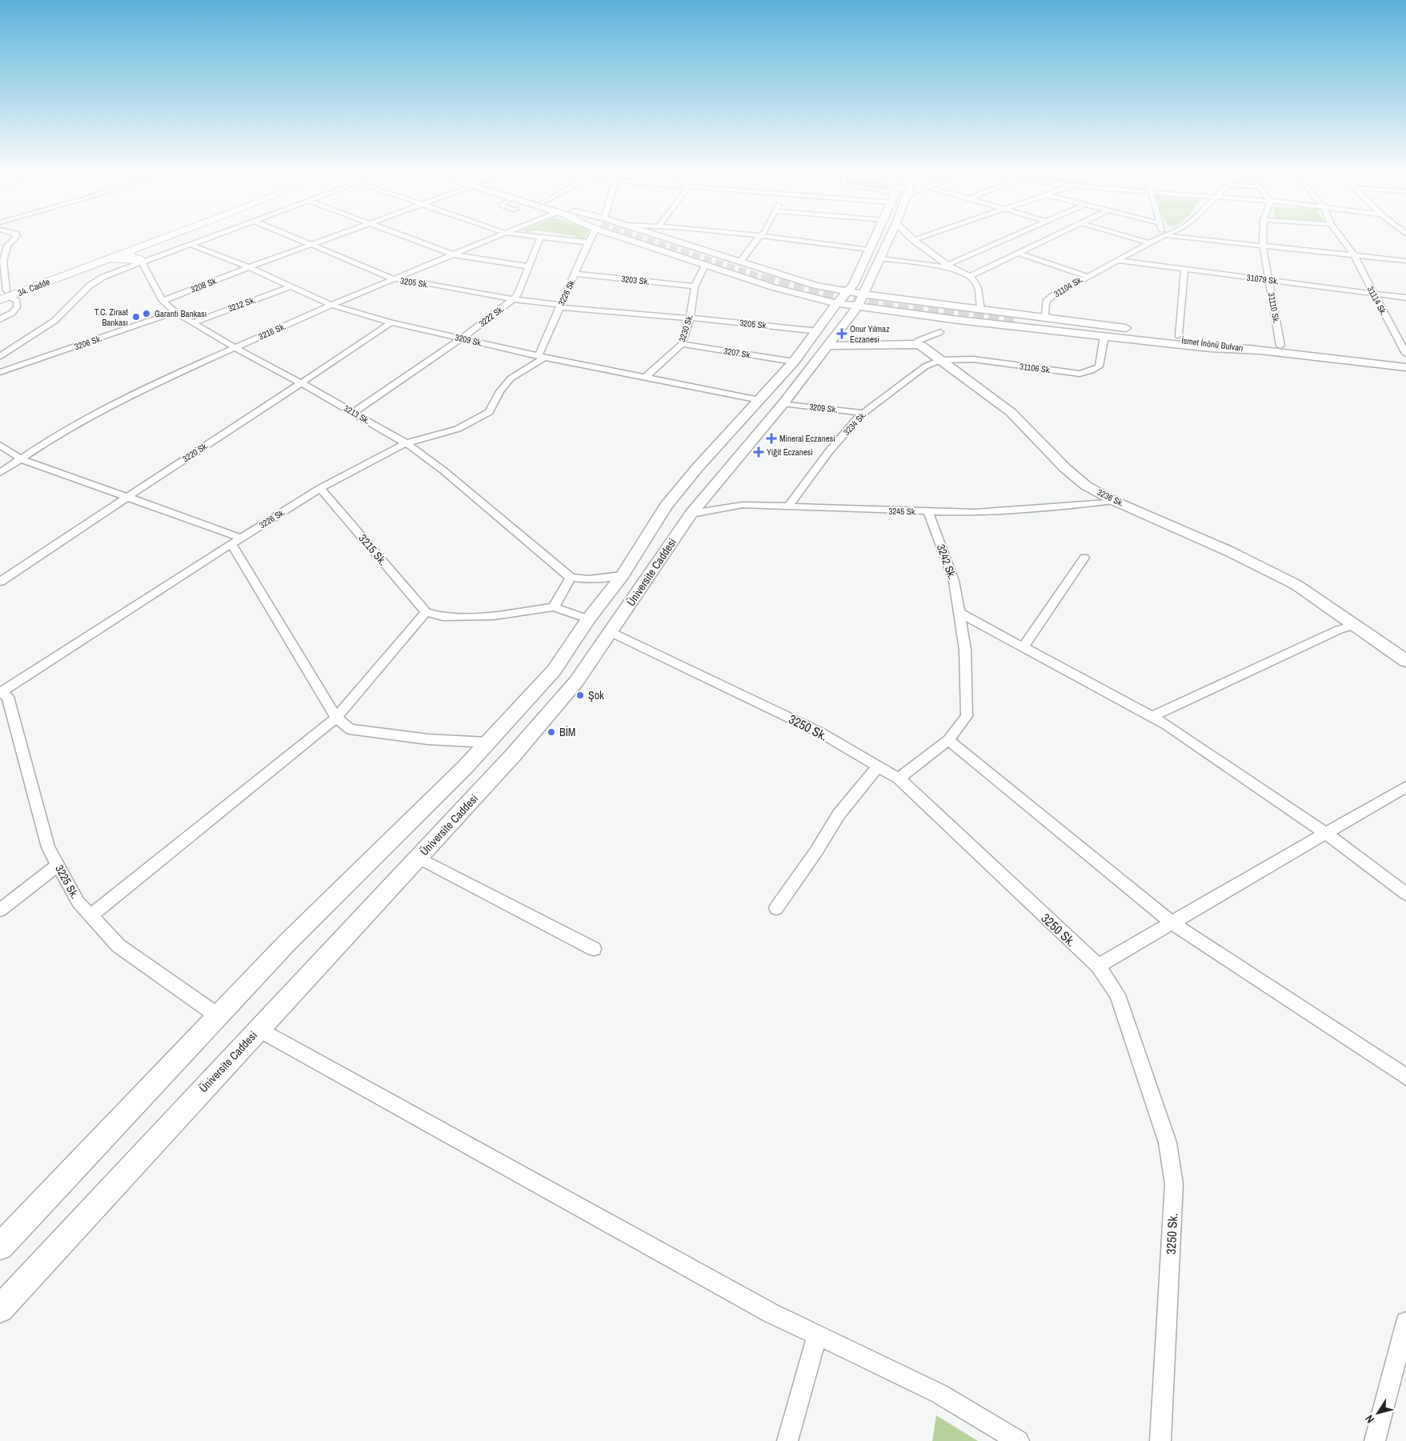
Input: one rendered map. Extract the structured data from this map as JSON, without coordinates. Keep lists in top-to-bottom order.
{
  "streets": {
    "main road": [
      "34. Cadde",
      "İsmet İnönü Bulvarı",
      "3236 Sk.",
      "Üniversite Caddesi"
    ],
    "street": [
      "31079 Sk.",
      "3203 Sk.",
      "3205 Sk.",
      "3208 Sk.",
      "31104 Sk.",
      "3226 Sk.",
      "31114 Sk.",
      "3212 Sk.",
      "31110 Sk.",
      "3222 Sk.",
      "3230 Sk.",
      "3216 Sk.",
      "3209 Sk.",
      "3206 Sk.",
      "3207 Sk.",
      "31106 Sk.",
      "3213 Sk.",
      "3234 Sk.",
      "3220 Sk.",
      "3245 Sk.",
      "3215 Sk.",
      "3242 Sk.",
      "3250 Sk.",
      "3225 Sk."
    ]
  },
  "crossings": [
    ["31079 Sk.", "31104 Sk."],
    ["31079 Sk.", "31114 Sk."],
    ["31079 Sk.", "31110 Sk."],
    ["3203 Sk.", "3226 Sk."],
    ["3203 Sk.", "3230 Sk."],
    ["3205 Sk.", "3208 Sk."],
    ["3205 Sk.", "3226 Sk."],
    ["3205 Sk.", "3222 Sk."],
    ["3205 Sk.", "3230 Sk."],
    ["3205 Sk.", "3216 Sk."],
    ["3205 Sk.", "Üniversite Caddesi"],
    ["3208 Sk.", "3209 Sk."],
    ["3208 Sk.", "3213 Sk."],
    ["3226 Sk.", "3209 Sk."],
    ["3226 Sk.", "3213 Sk."],
    ["3226 Sk.", "3215 Sk."],
    ["3226 Sk.", "3225 Sk."],
    ["3212 Sk.", "3209 Sk."],
    ["3212 Sk.", "3213 Sk."],
    ["31110 Sk.", "İsmet İnönü Bulvarı"],
    ["3222 Sk.", "3209 Sk."],
    ["3222 Sk.", "3213 Sk."],
    ["3230 Sk.", "3209 Sk."],
    ["3230 Sk.", "3207 Sk."],
    ["3216 Sk.", "3209 Sk."],
    ["3216 Sk.", "3213 Sk."],
    ["3209 Sk.", "3234 Sk."],
    ["3209 Sk.", "3220 Sk."],
    ["3209 Sk.", "Üniversite Caddesi"],
    ["3206 Sk.", "3213 Sk."],
    ["3207 Sk.", "Üniversite Caddesi"],
    ["31106 Sk.", "3234 Sk."],
    ["31106 Sk.", "3236 Sk."],
    ["3213 Sk.", "3220 Sk."],
    ["3234 Sk.", "3236 Sk."],
    ["3234 Sk.", "3245 Sk."],
    ["3236 Sk.", "3245 Sk."],
    ["3245 Sk.", "3242 Sk."],
    ["3245 Sk.", "Üniversite Caddesi"],
    ["3242 Sk.", "3250 Sk."],
    ["Üniversite Caddesi", "3250 Sk."],
    ["Üniversite Caddesi", "3225 Sk."]
  ],
  "places": {
    "other": [
      "Garanti Bankası",
      "T.C. Ziraat Bankası",
      "Şok",
      "BİM"
    ],
    "health": ["Onur Yılmaz Eczanesi", "Mineral Eczanesi", "Yiğit Eczanesi"]
  },
  "north": "bottom left"
}
